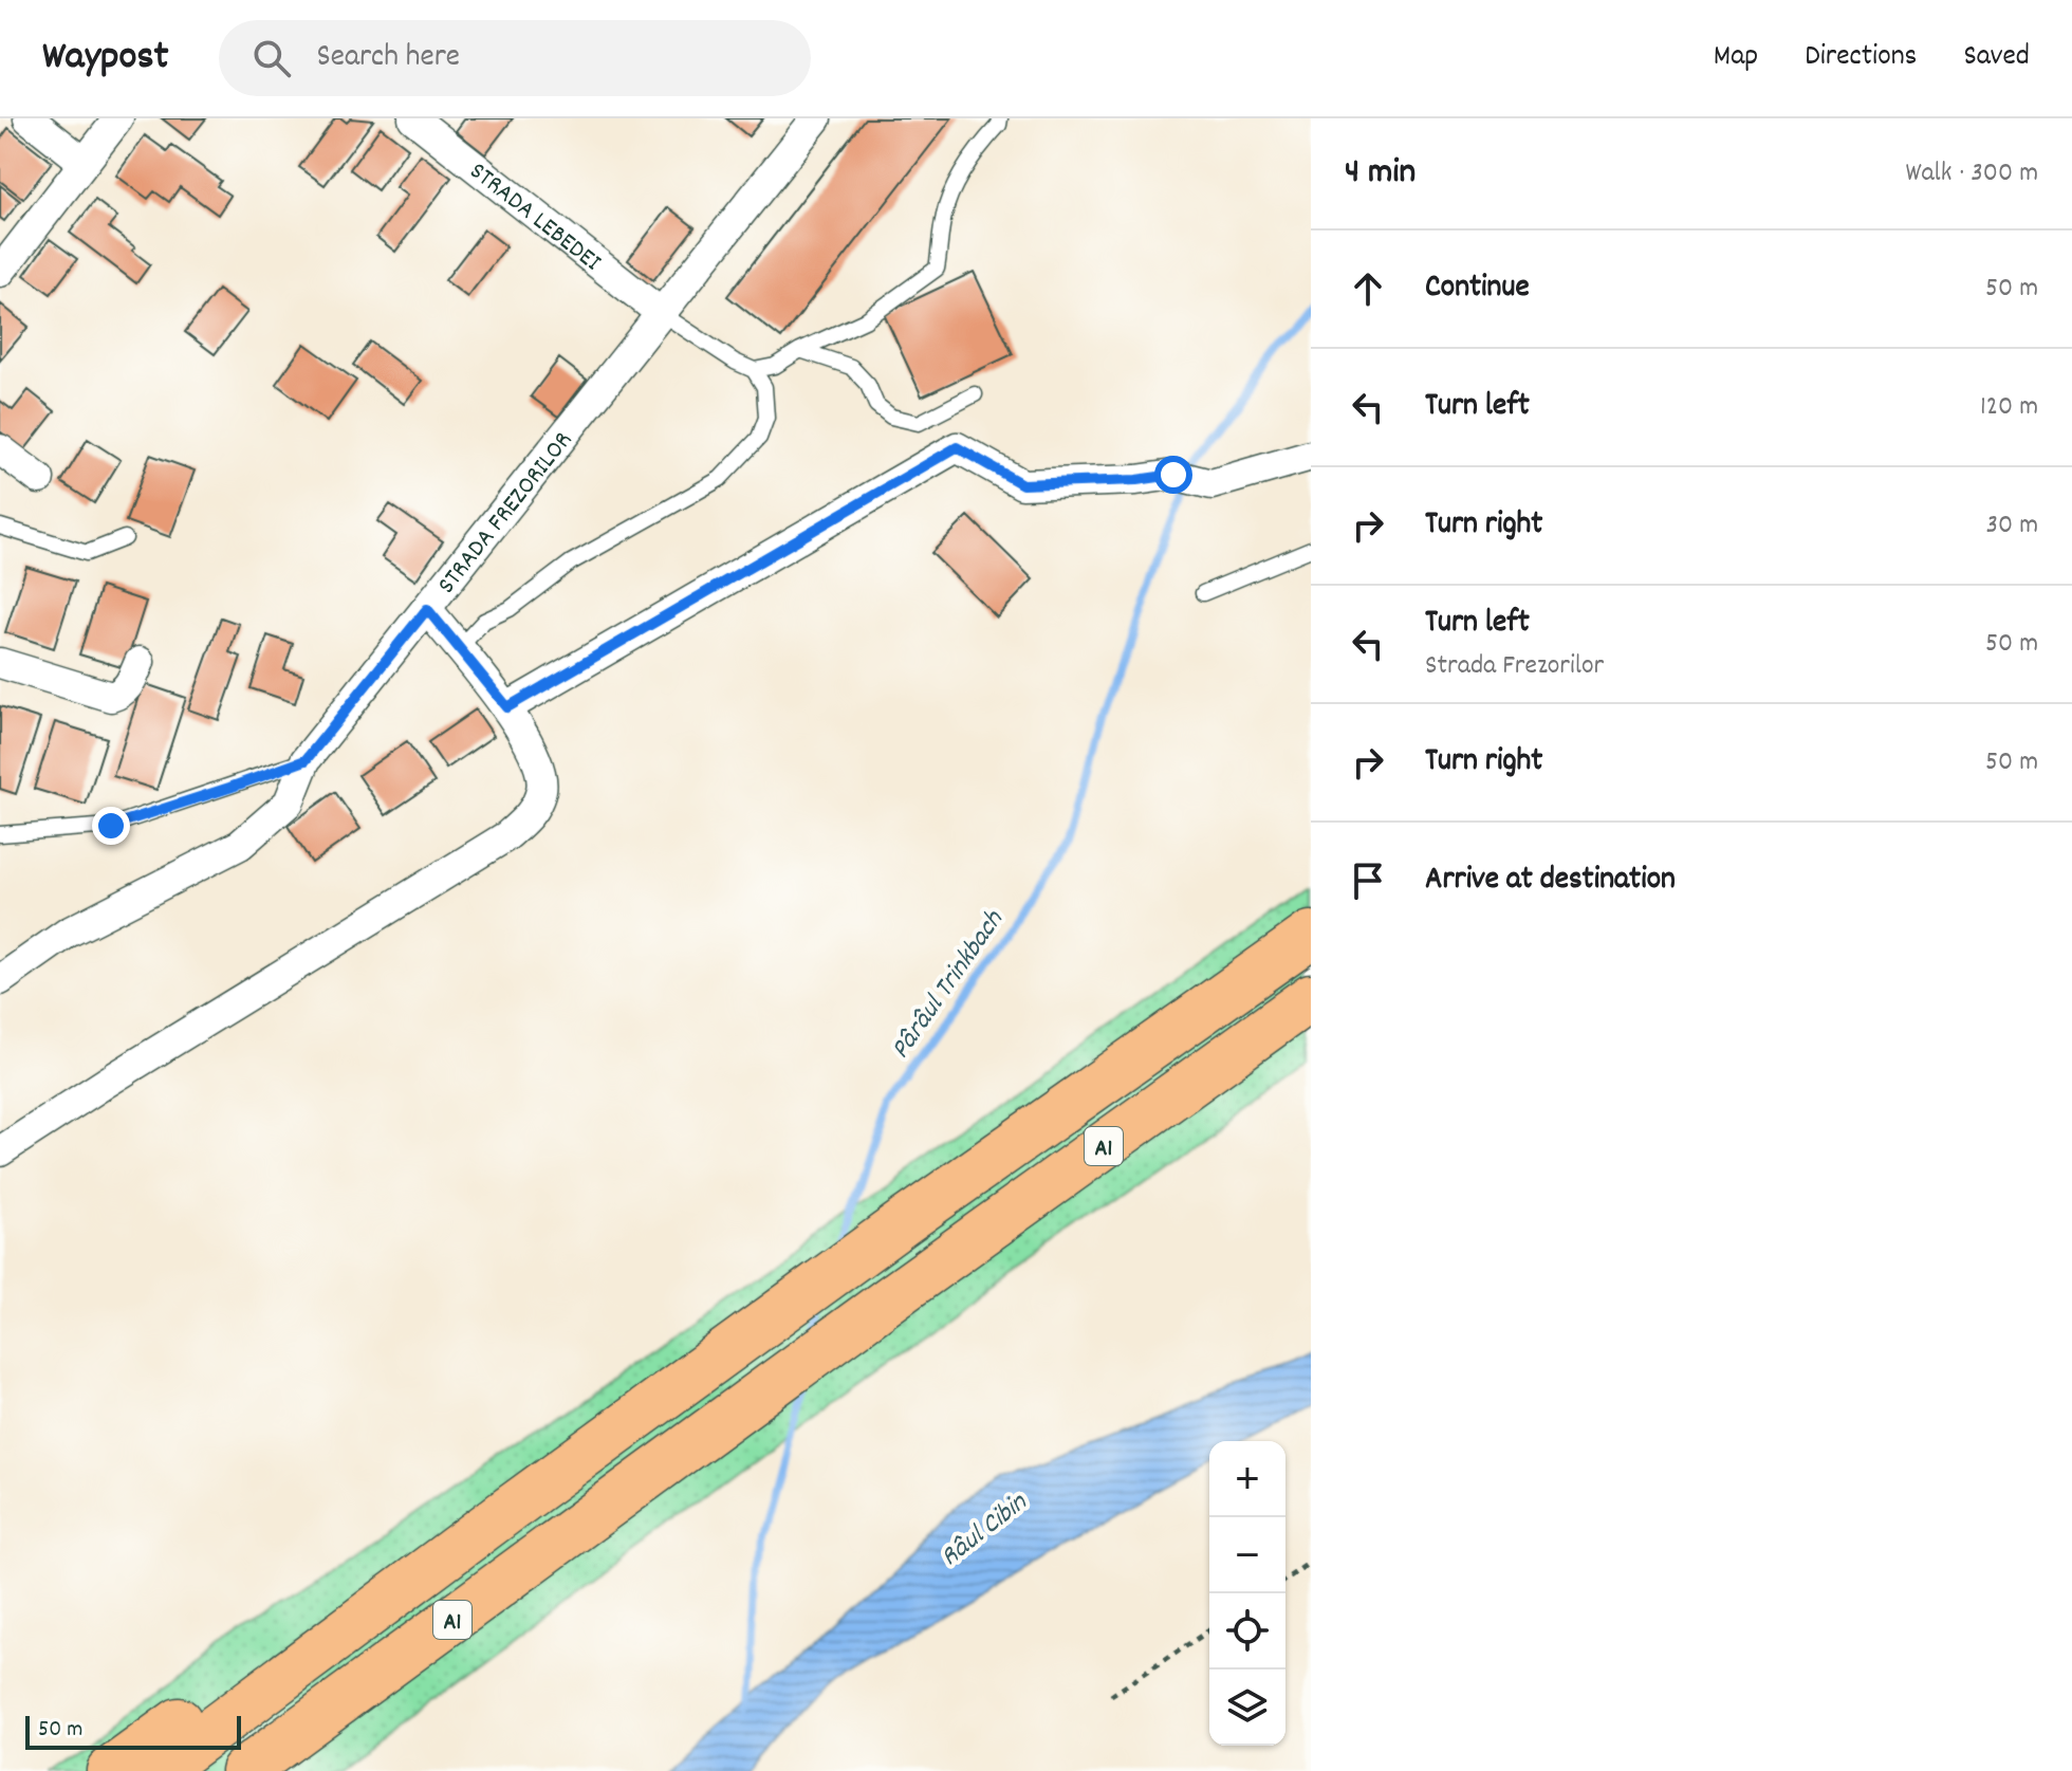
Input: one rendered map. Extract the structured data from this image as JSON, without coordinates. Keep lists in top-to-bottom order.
{
  "streets": {
    "highway": ["A1"],
    "street": ["STRADA LEBEDEI", "STRADA FREZORILOR"]
  },
  "crossings": [
    ["STRADA LEBEDEI", "STRADA FREZORILOR"]
  ],
  "water": ["Pârâul Trinkbach", "Râul Cibin"],
  "scale_bar": "50 m",
  "page": {
    "header": "Waypost",
    "search": "Search here",
    "nav": ["Map", "Directions", "Saved"],
    "heading": ["4 min", "Walk · 300 m"],
    "list": [
      ["Continue", "50 m"],
      ["Turn left", "120 m"],
      ["Turn right", "30 m"],
      ["Turn left", "Strada Frezorilor", "50 m"],
      ["Turn right", "50 m"],
      "Arrive at destination"
    ],
    "map_buttons": ["+", "−"],
    "scale": "50 m"
  }
}
